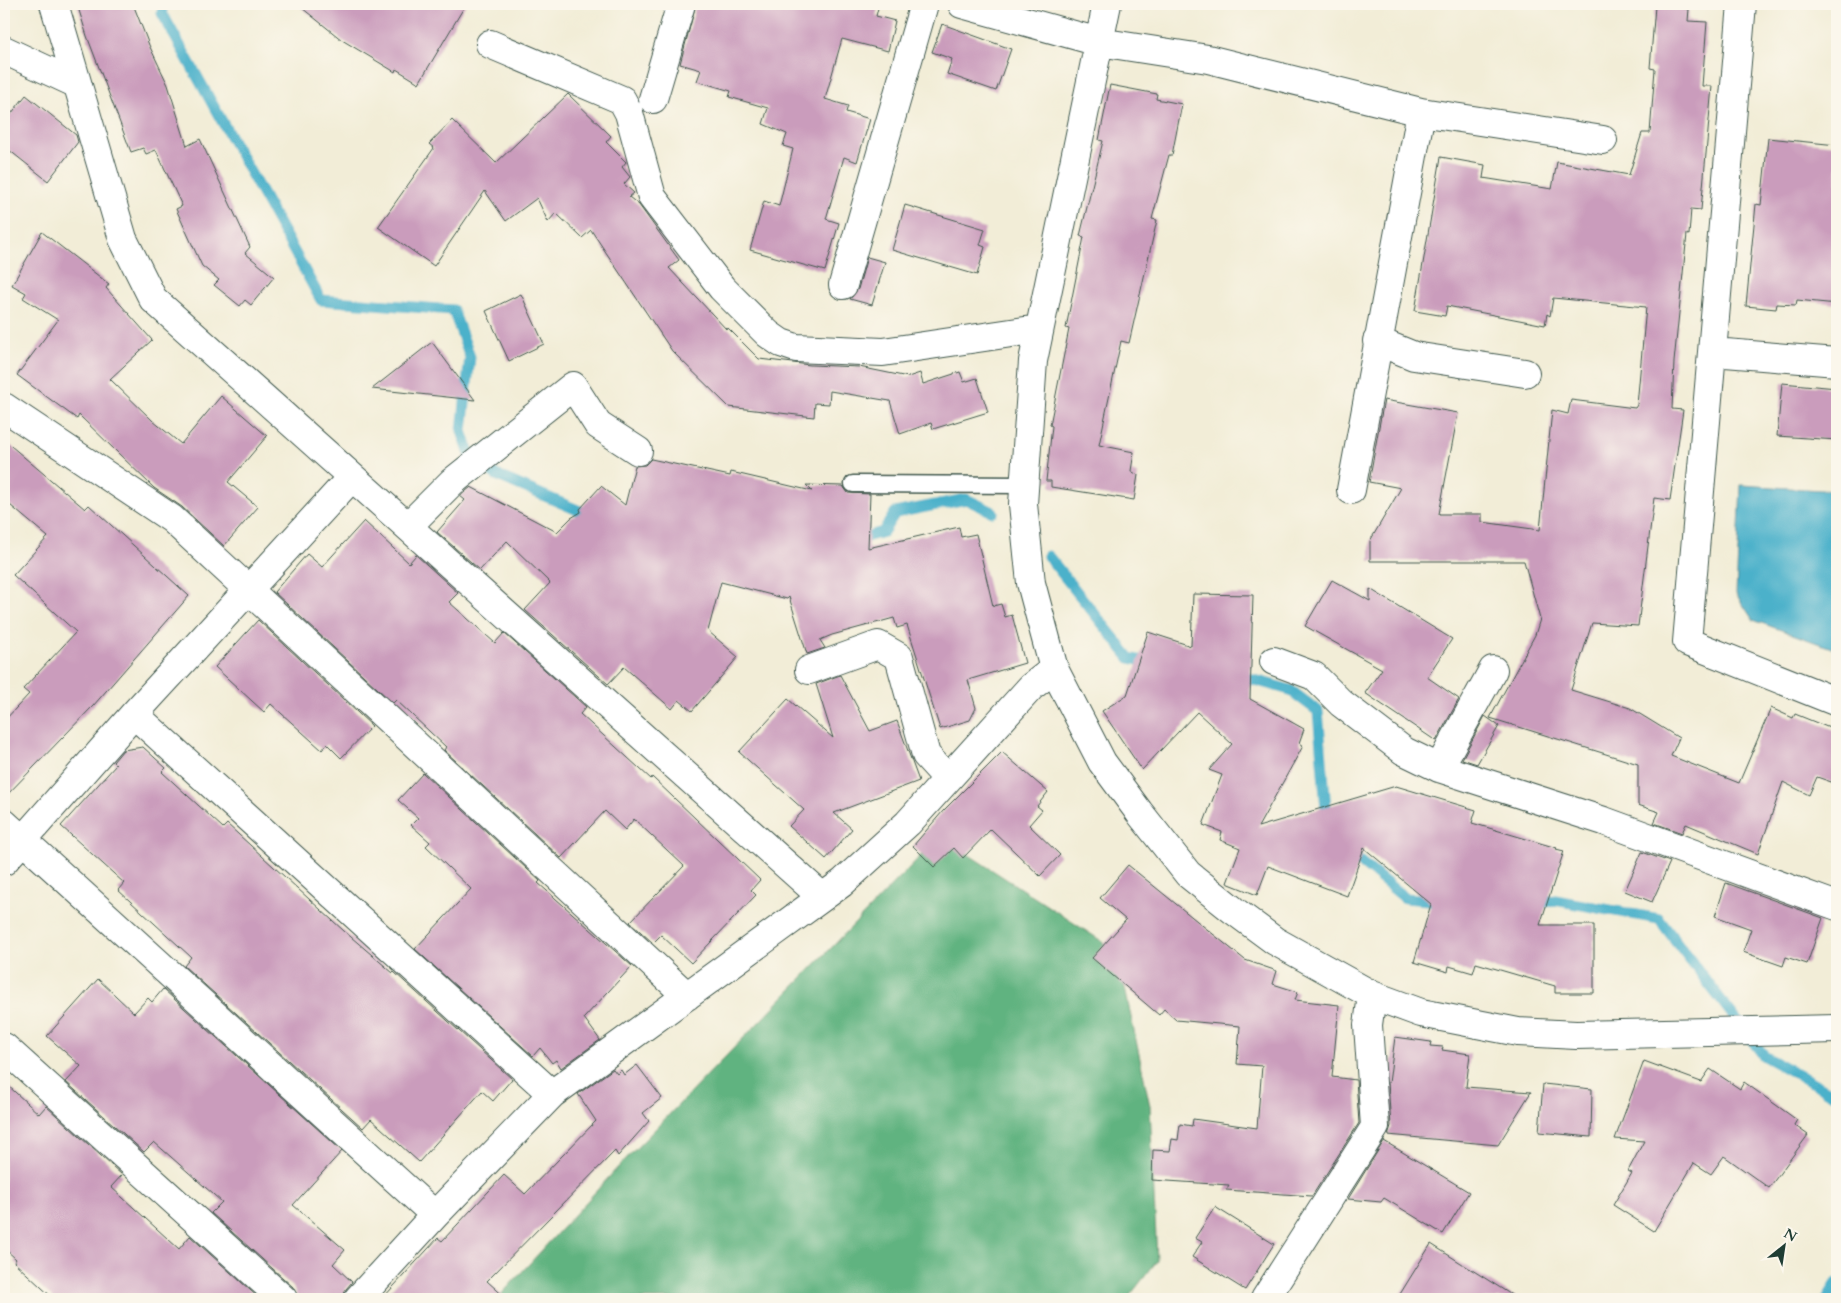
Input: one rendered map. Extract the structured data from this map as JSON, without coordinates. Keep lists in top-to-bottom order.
{
  "north": "top right"
}
